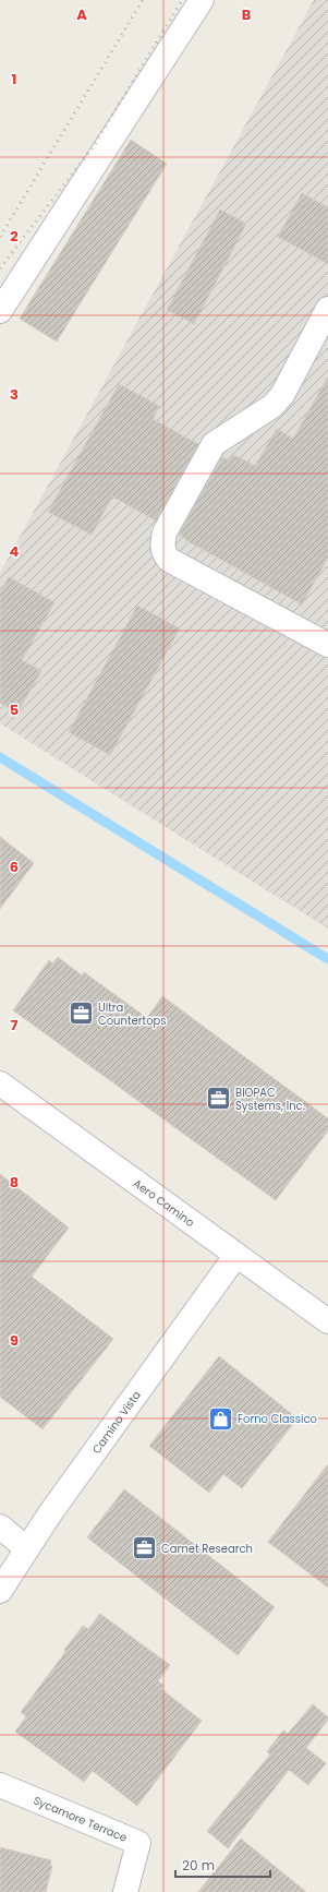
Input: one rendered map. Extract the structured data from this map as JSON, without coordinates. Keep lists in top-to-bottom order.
{
  "streets": {
    "street": ["Aero Camino", "Camino Vista", "Sycamore Terrace"]
  },
  "crossings": [
    ["Aero Camino", "Camino Vista"]
  ],
  "places": {
    "office": ["Ultra Countertops", "BIOPAC Systems, Inc.", "Camet Research"],
    "shop": ["Forno Classico"]
  },
  "scale_bar": "20 m",
  "grid": {
    "columns": ["A", "B"],
    "rows": [
      "1",
      "2",
      "3",
      "4",
      "5",
      "6",
      "7",
      "8",
      "9"
    ]
  }
}
